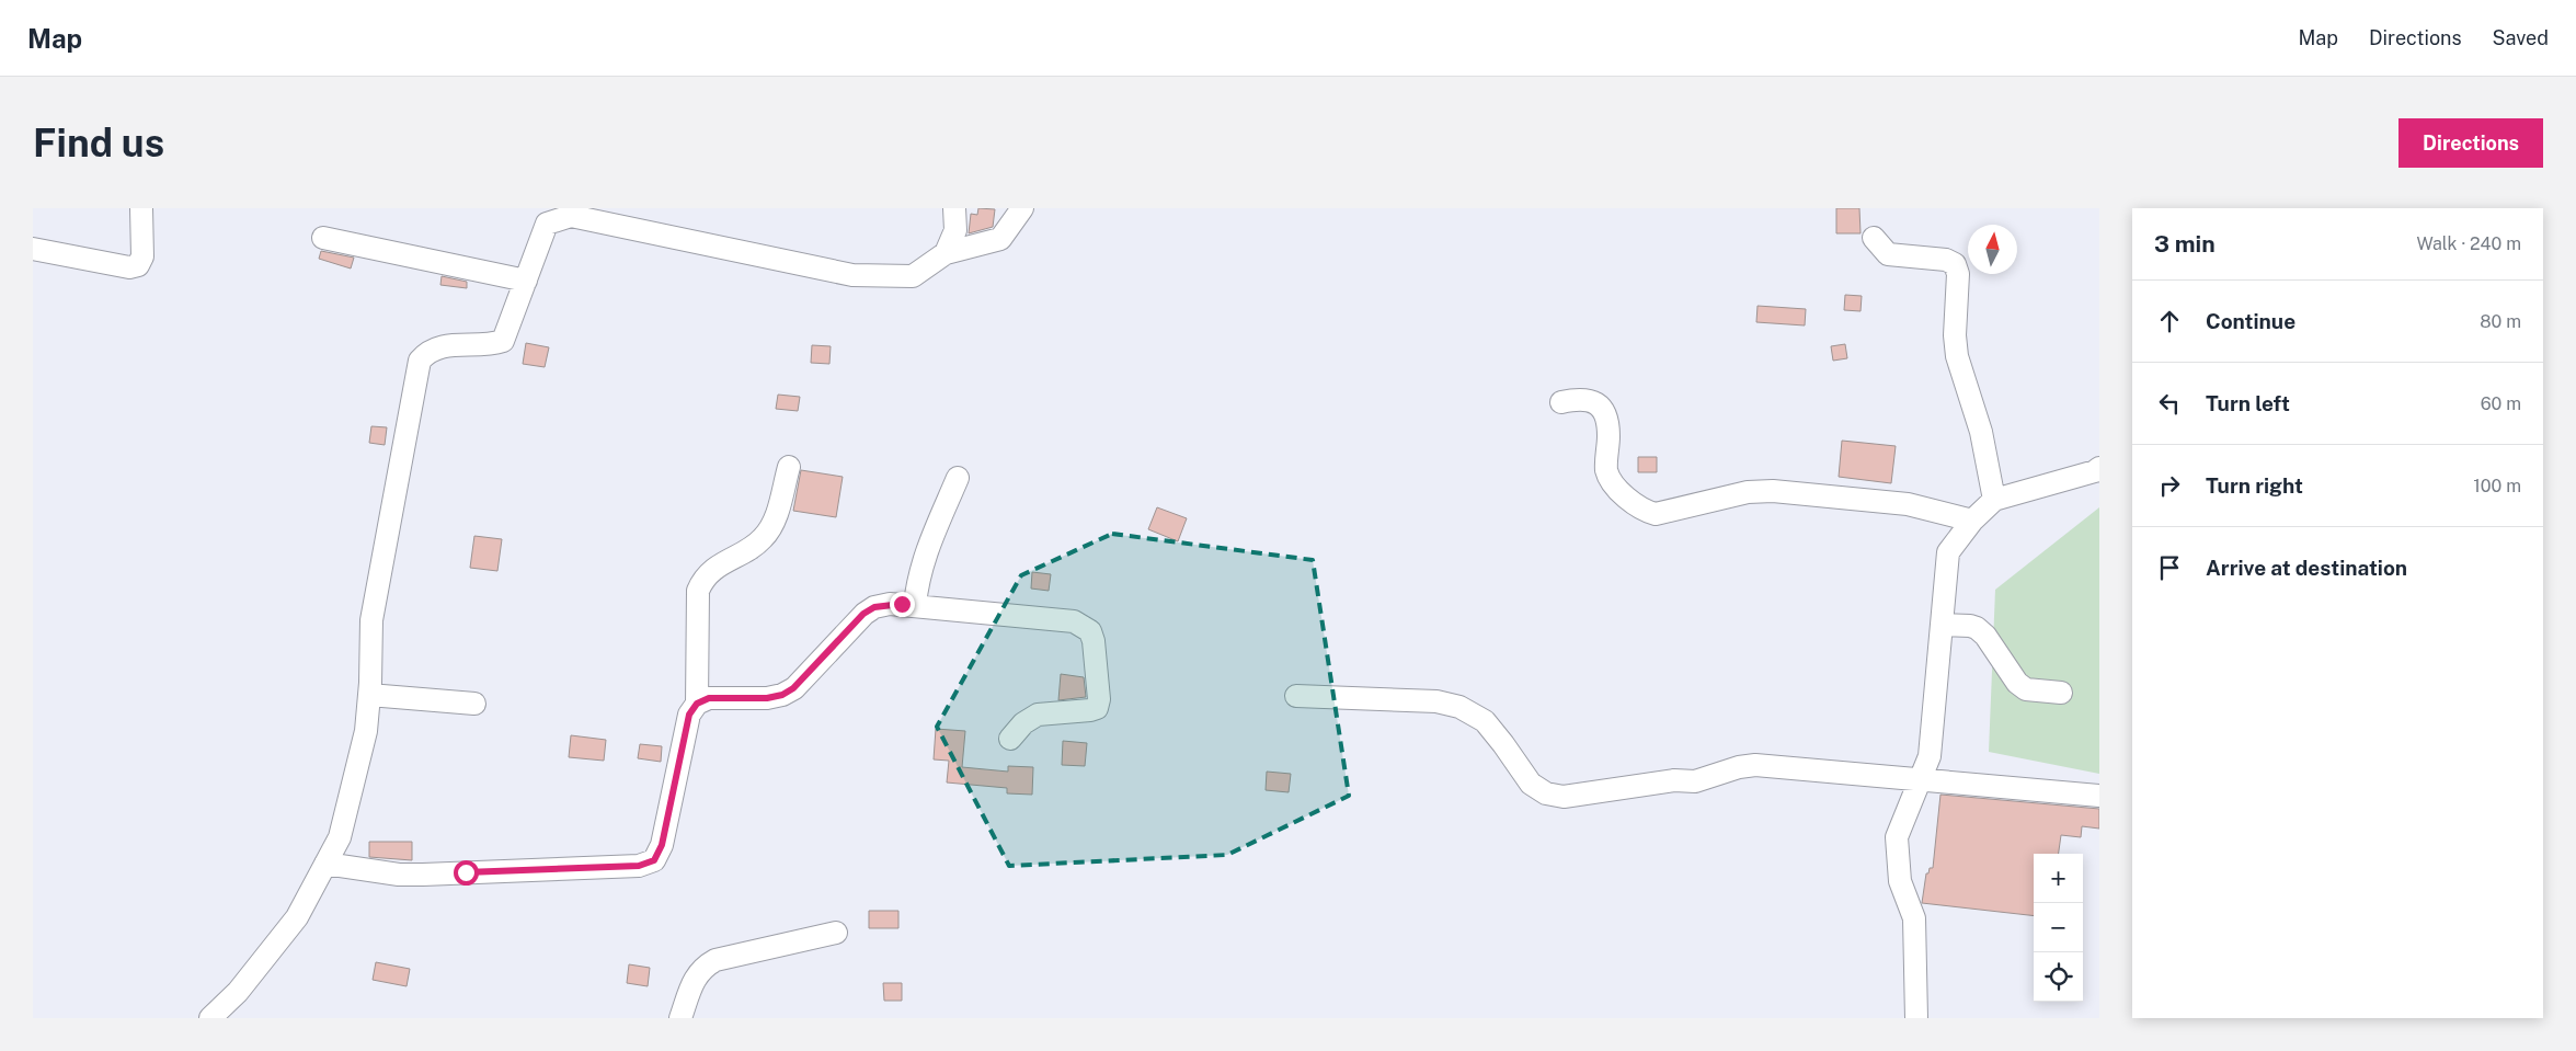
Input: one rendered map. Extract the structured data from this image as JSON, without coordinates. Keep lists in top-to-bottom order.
{
  "north": "top",
  "page": {
    "header": "Map",
    "nav": ["Map", "Directions", "Saved"],
    "buttons": "Directions",
    "title": "Find us",
    "heading": ["3 min", "Walk · 240 m"],
    "list": [
      ["Continue", "80 m"],
      ["Turn left", "60 m"],
      ["Turn right", "100 m"],
      "Arrive at destination"
    ],
    "map_buttons": ["+", "−"]
  }
}
